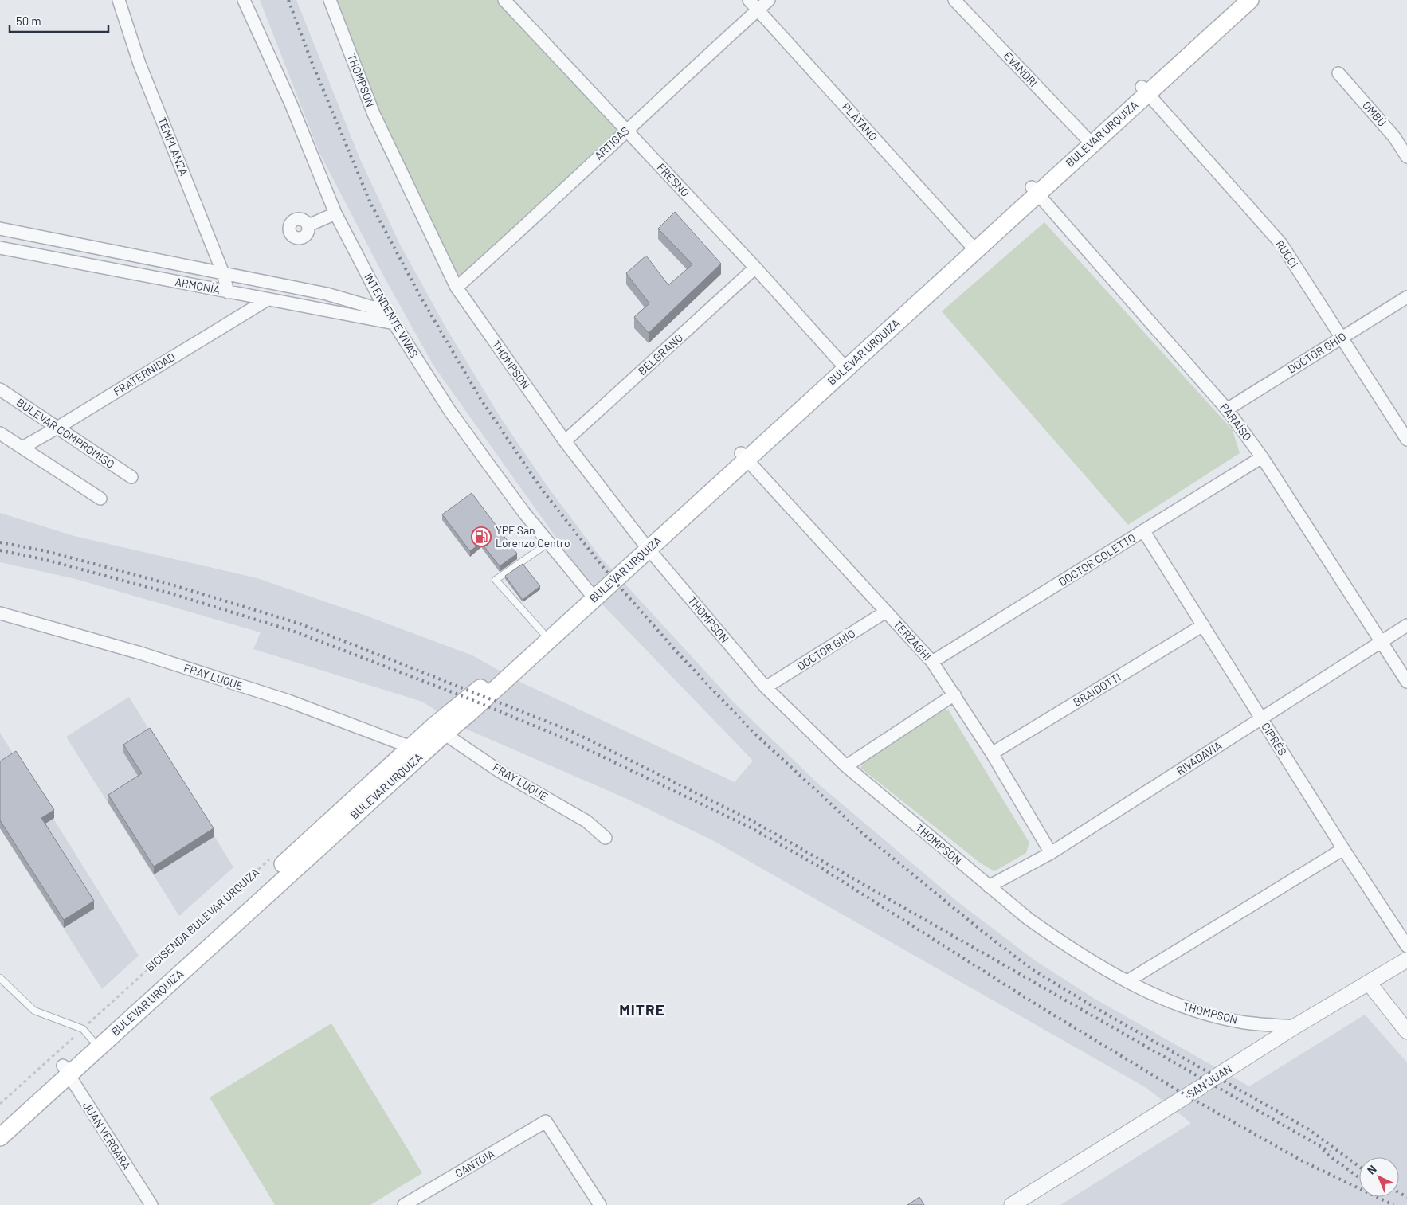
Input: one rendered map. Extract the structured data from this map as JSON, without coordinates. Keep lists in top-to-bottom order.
{
  "streets": {
    "main road": ["BULEVAR URQUIZA"],
    "street": [
      "EVANDRI",
      "THOMPSON",
      "OMBÚ",
      "PLÁTANO",
      "ARTIGAS",
      "TEMPLANZA",
      "FRESNO",
      "RUCCI",
      "ARMONÍA",
      "INTENDENTE VIVAS",
      "DOCTOR GHÍO",
      "BELGRANO",
      "FRATERNIDAD",
      "PARAÍSO",
      "BULEVAR COMPROMISO",
      "DOCTOR COLETTO",
      "TERZAGHI",
      "FRAY LUQUE",
      "BRAIDOTTI",
      "CIPRÉS",
      "RIVADAVIA",
      "SAN JUAN",
      "JUAN VERGARA",
      "CANTOIA"
    ],
    "path": ["BICISENDA BULEVAR URQUIZA"]
  },
  "crossings": [
    ["EVANDRI", "BULEVAR URQUIZA"],
    ["THOMPSON", "BULEVAR URQUIZA"],
    ["THOMPSON", "ARTIGAS"],
    ["THOMPSON", "DOCTOR GHÍO"],
    ["THOMPSON", "BELGRANO"],
    ["THOMPSON", "RIVADAVIA"],
    ["THOMPSON", "SAN JUAN"],
    ["PLÁTANO", "BULEVAR URQUIZA"],
    ["PLÁTANO", "ARTIGAS"],
    ["BULEVAR URQUIZA", "FRESNO"],
    ["BULEVAR URQUIZA", "RUCCI"],
    ["BULEVAR URQUIZA", "INTENDENTE VIVAS"],
    ["BULEVAR URQUIZA", "PARAÍSO"],
    ["BULEVAR URQUIZA", "TERZAGHI"],
    ["BULEVAR URQUIZA", "FRAY LUQUE"],
    ["BULEVAR URQUIZA", "BICISENDA BULEVAR URQUIZA"],
    ["BULEVAR URQUIZA", "JUAN VERGARA"],
    ["ARTIGAS", "FRESNO"],
    ["TEMPLANZA", "ARMONÍA"],
    ["FRESNO", "BELGRANO"],
    ["RUCCI", "DOCTOR GHÍO"],
    ["ARMONÍA", "INTENDENTE VIVAS"],
    ["ARMONÍA", "FRATERNIDAD"],
    ["DOCTOR GHÍO", "PARAÍSO"],
    ["DOCTOR GHÍO", "TERZAGHI"],
    ["FRATERNIDAD", "BULEVAR COMPROMISO"],
    ["PARAÍSO", "DOCTOR COLETTO"],
    ["PARAÍSO", "RIVADAVIA"],
    ["DOCTOR COLETTO", "TERZAGHI"],
    ["DOCTOR COLETTO", "CIPRÉS"],
    ["TERZAGHI", "BRAIDOTTI"],
    ["TERZAGHI", "RIVADAVIA"],
    ["BRAIDOTTI", "CIPRÉS"],
    ["CIPRÉS", "RIVADAVIA"]
  ],
  "districts": ["MITRE"],
  "places": {
    "fuel station": ["YPF San Lorenzo Centro"]
  },
  "scale_bar": "50 m",
  "north": "top left"
}
